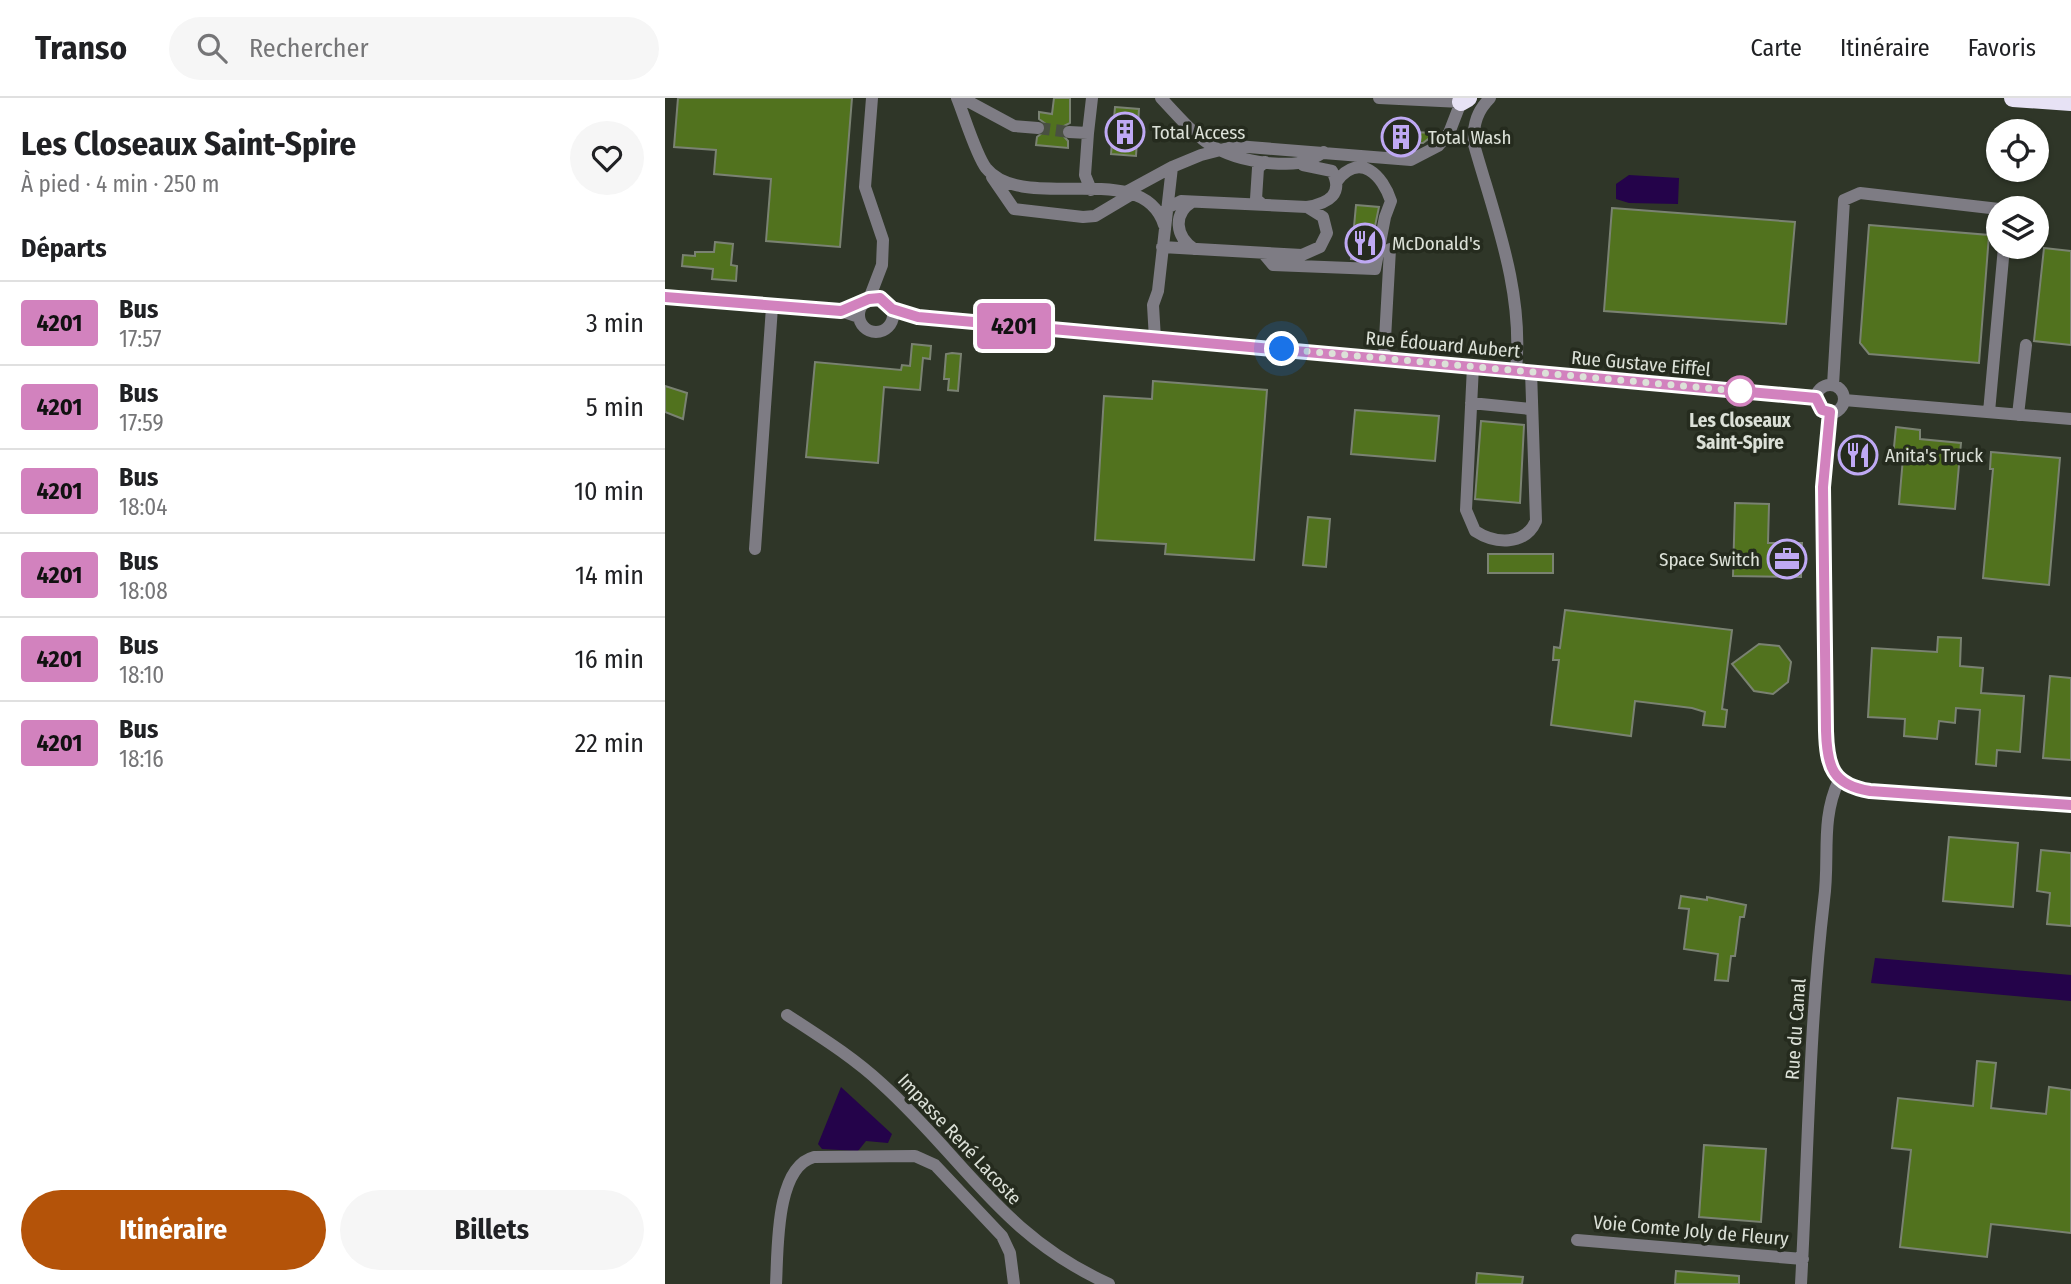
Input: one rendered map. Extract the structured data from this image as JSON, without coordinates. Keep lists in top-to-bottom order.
{
  "streets": {
    "street": [
      "Rue Édouard Aubert",
      "Rue Gustave Eiffel",
      "Rue du Canal",
      "Impasse René Lacoste",
      "Voie Comte Joly de Fleury"
    ]
  },
  "crossings": [
    ["Rue Édouard Aubert", "Rue Gustave Eiffel"],
    ["Rue du Canal", "Voie Comte Joly de Fleury"]
  ],
  "places": {
    "building": ["Total Access", "Total Wash"],
    "restaurant": ["McDonald's", "Anita's Truck"],
    "other": ["Les Closeaux Saint-Spire"],
    "office": ["Space Switch"]
  },
  "lines": ["bus line 4201"],
  "page": {
    "header": "Transo",
    "search": "Rechercher",
    "nav": ["Carte", "Itinéraire", "Favoris"],
    "heading": [
      ["Les Closeaux Saint-Spire", "À pied · 4 min · 250 m"],
      "Départs"
    ],
    "on_map": "4201",
    "list": [
      {
        "mark": "4201",
        "name": "Bus",
        "note": "17:57",
        "value": "3 min"
      },
      {
        "mark": "4201",
        "name": "Bus",
        "note": "17:59",
        "value": "5 min"
      },
      {
        "mark": "4201",
        "name": "Bus",
        "note": "18:04",
        "value": "10 min"
      },
      {
        "mark": "4201",
        "name": "Bus",
        "note": "18:08",
        "value": "14 min"
      },
      {
        "mark": "4201",
        "name": "Bus",
        "note": "18:10",
        "value": "16 min"
      },
      {
        "mark": "4201",
        "name": "Bus",
        "note": "18:16",
        "value": "22 min"
      }
    ],
    "buttons": ["Itinéraire", "Billets"]
  }
}
